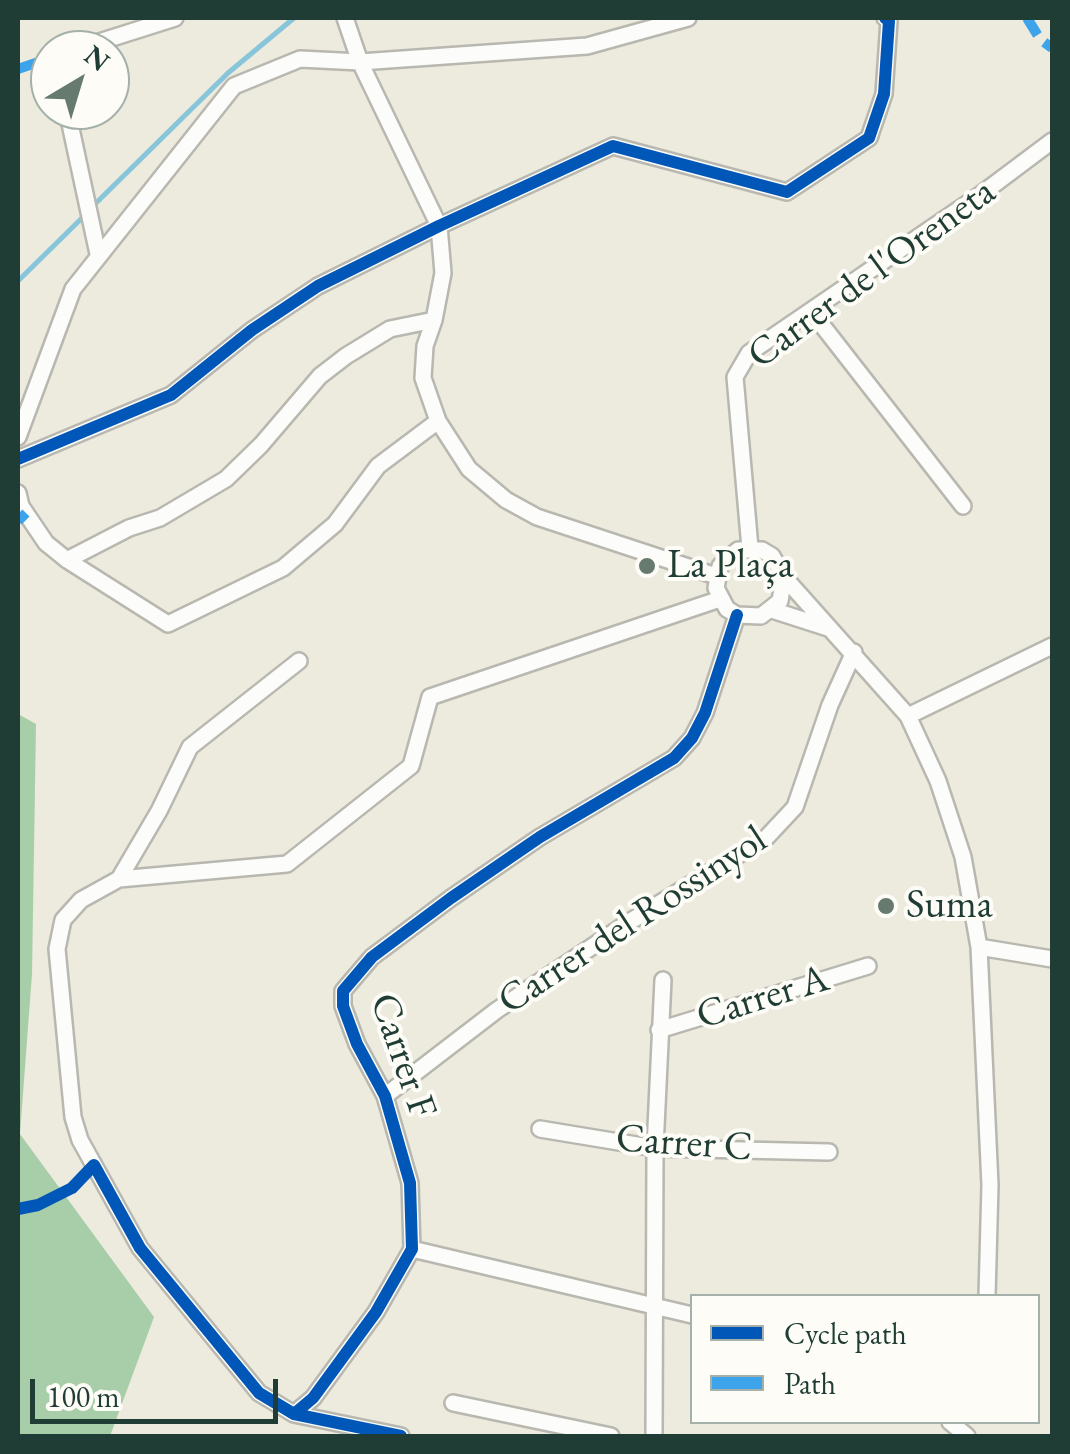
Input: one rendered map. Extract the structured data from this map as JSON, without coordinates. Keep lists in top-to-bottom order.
{
  "streets": {
    "street": [
      "Carrer de l'Oreneta",
      "Carrer del Rossinyol",
      "Carrer A",
      "Carrer F",
      "Carrer C"
    ]
  },
  "crossings": [
    ["Carrer de l'Oreneta", "Carrer F"],
    ["Carrer del Rossinyol", "Carrer F"]
  ],
  "places": ["La Plaça", "Suma"],
  "legend": ["Cycle path", "Path"],
  "scale_bar": "100 m",
  "north": "top right"
}
